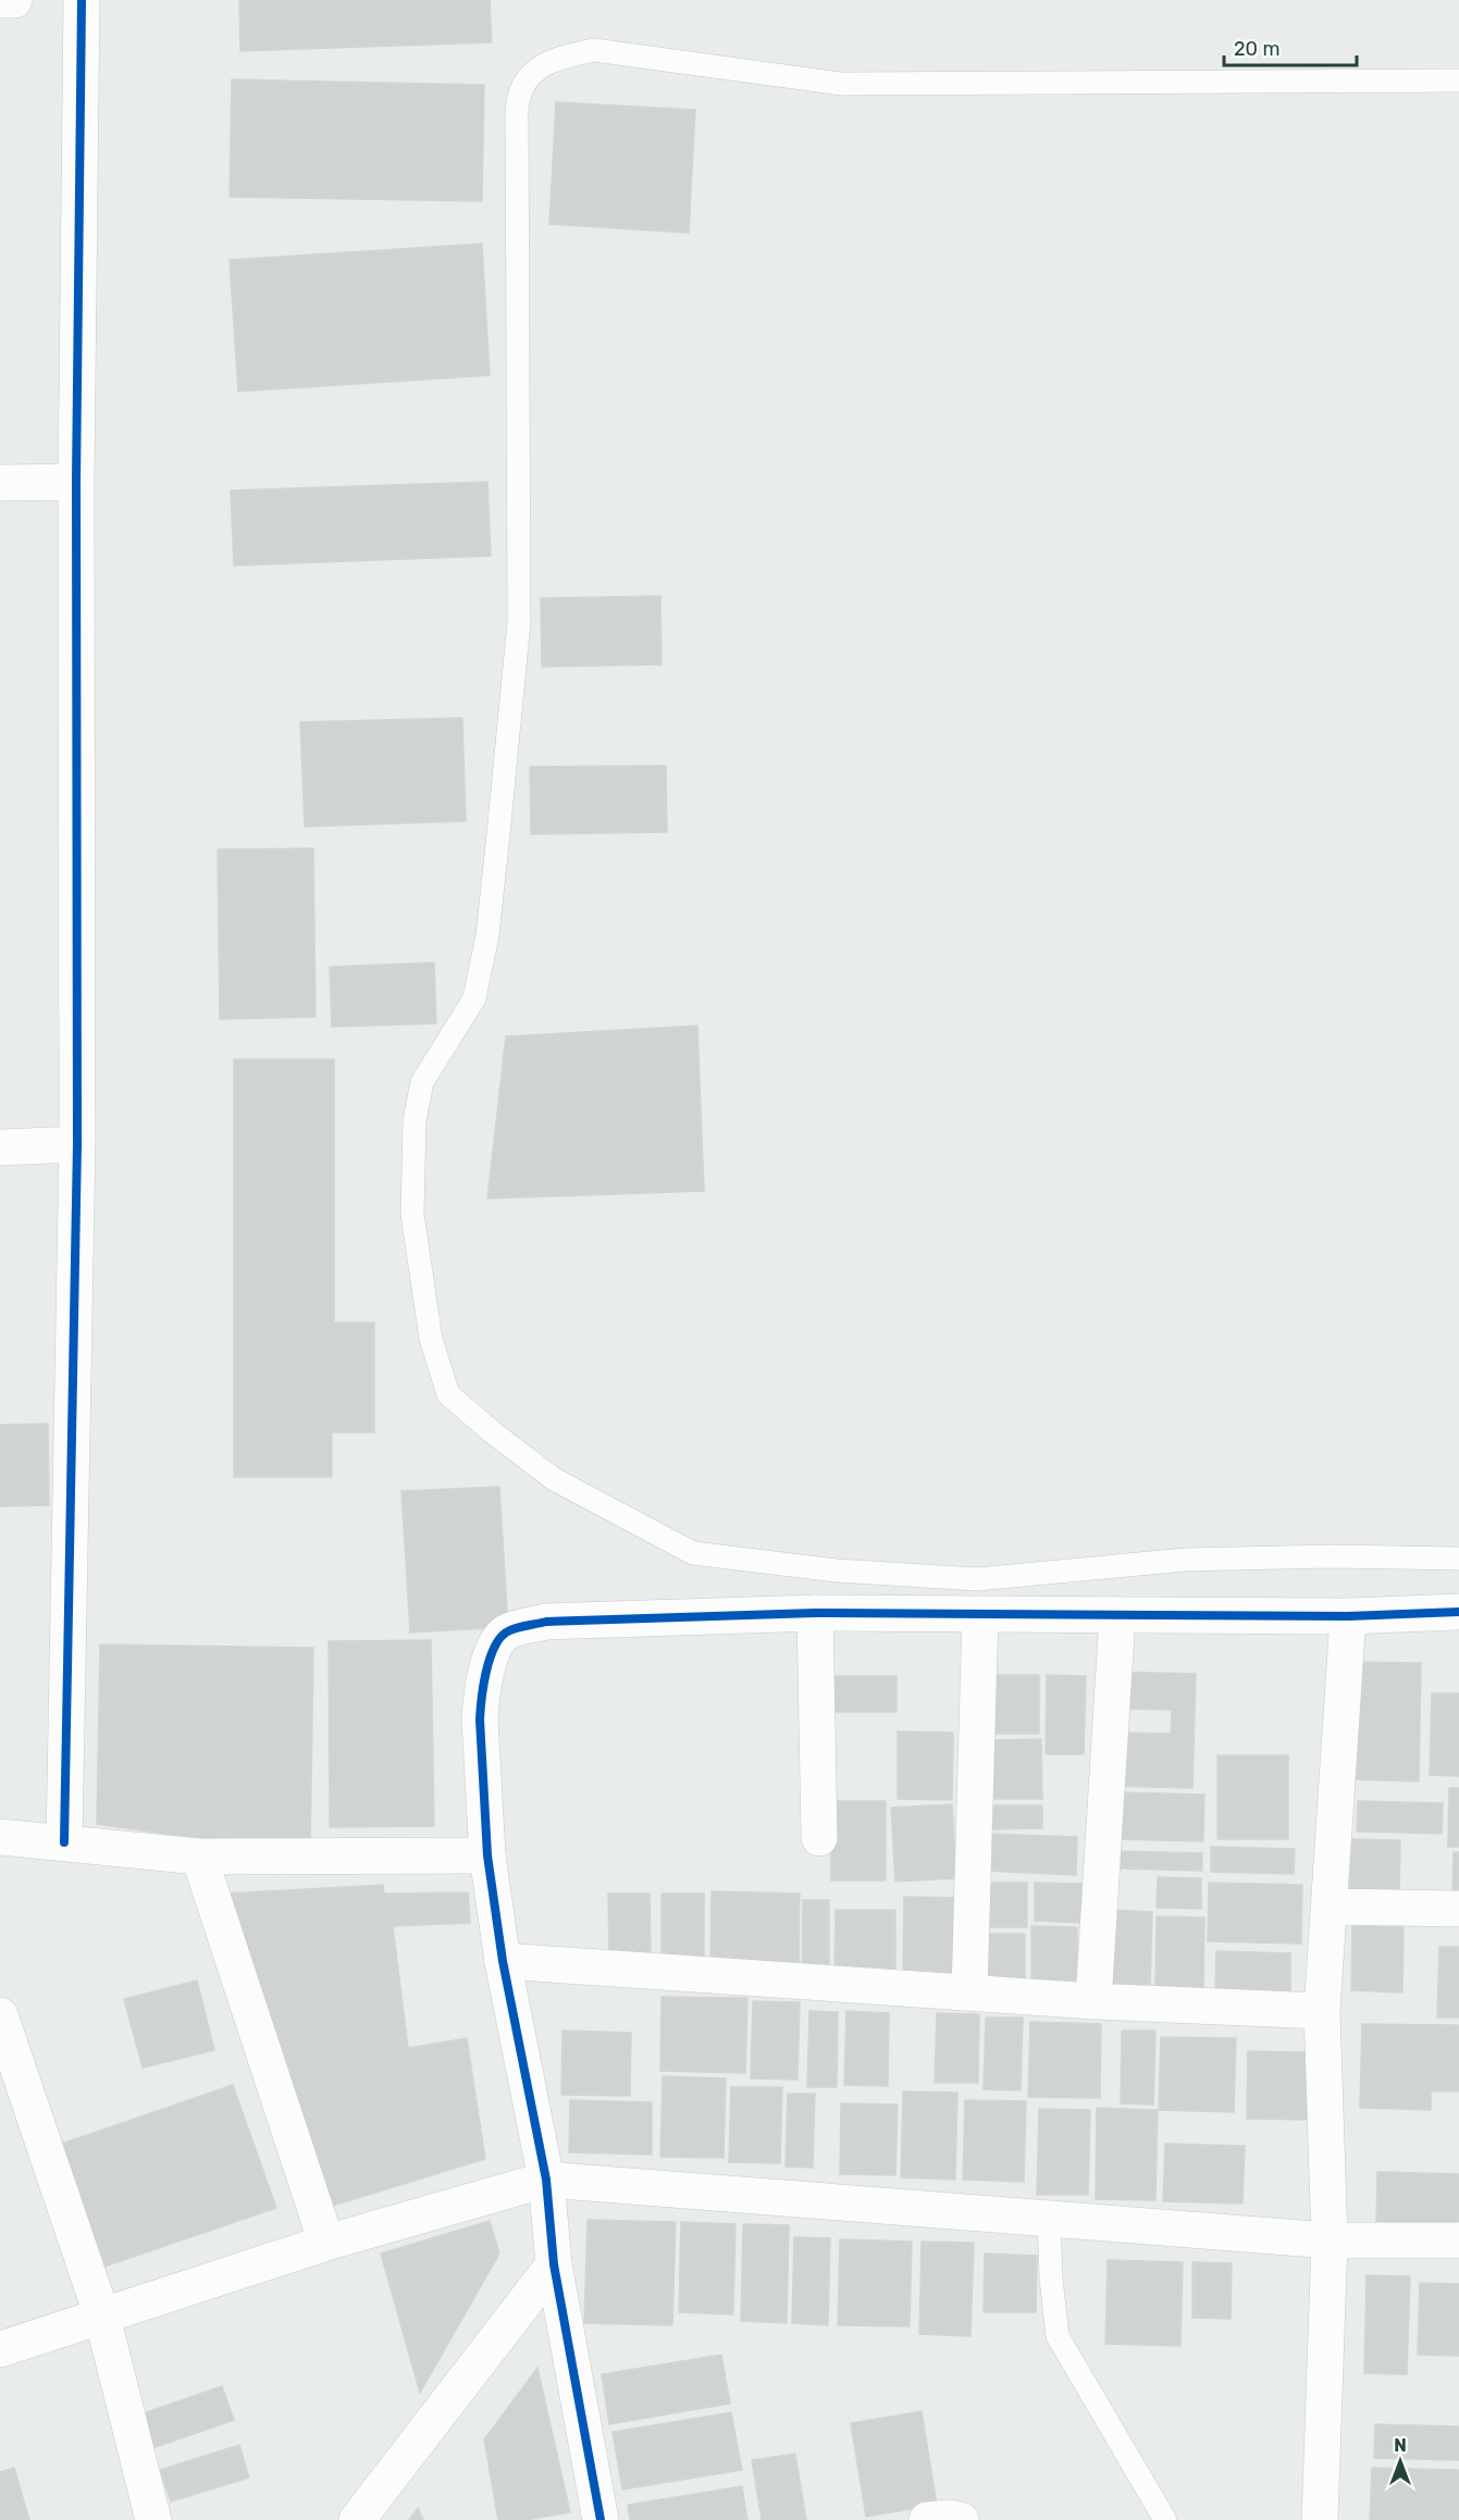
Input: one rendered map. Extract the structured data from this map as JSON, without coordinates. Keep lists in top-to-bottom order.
{
  "scale_bar": "20 m",
  "north": "top"
}
